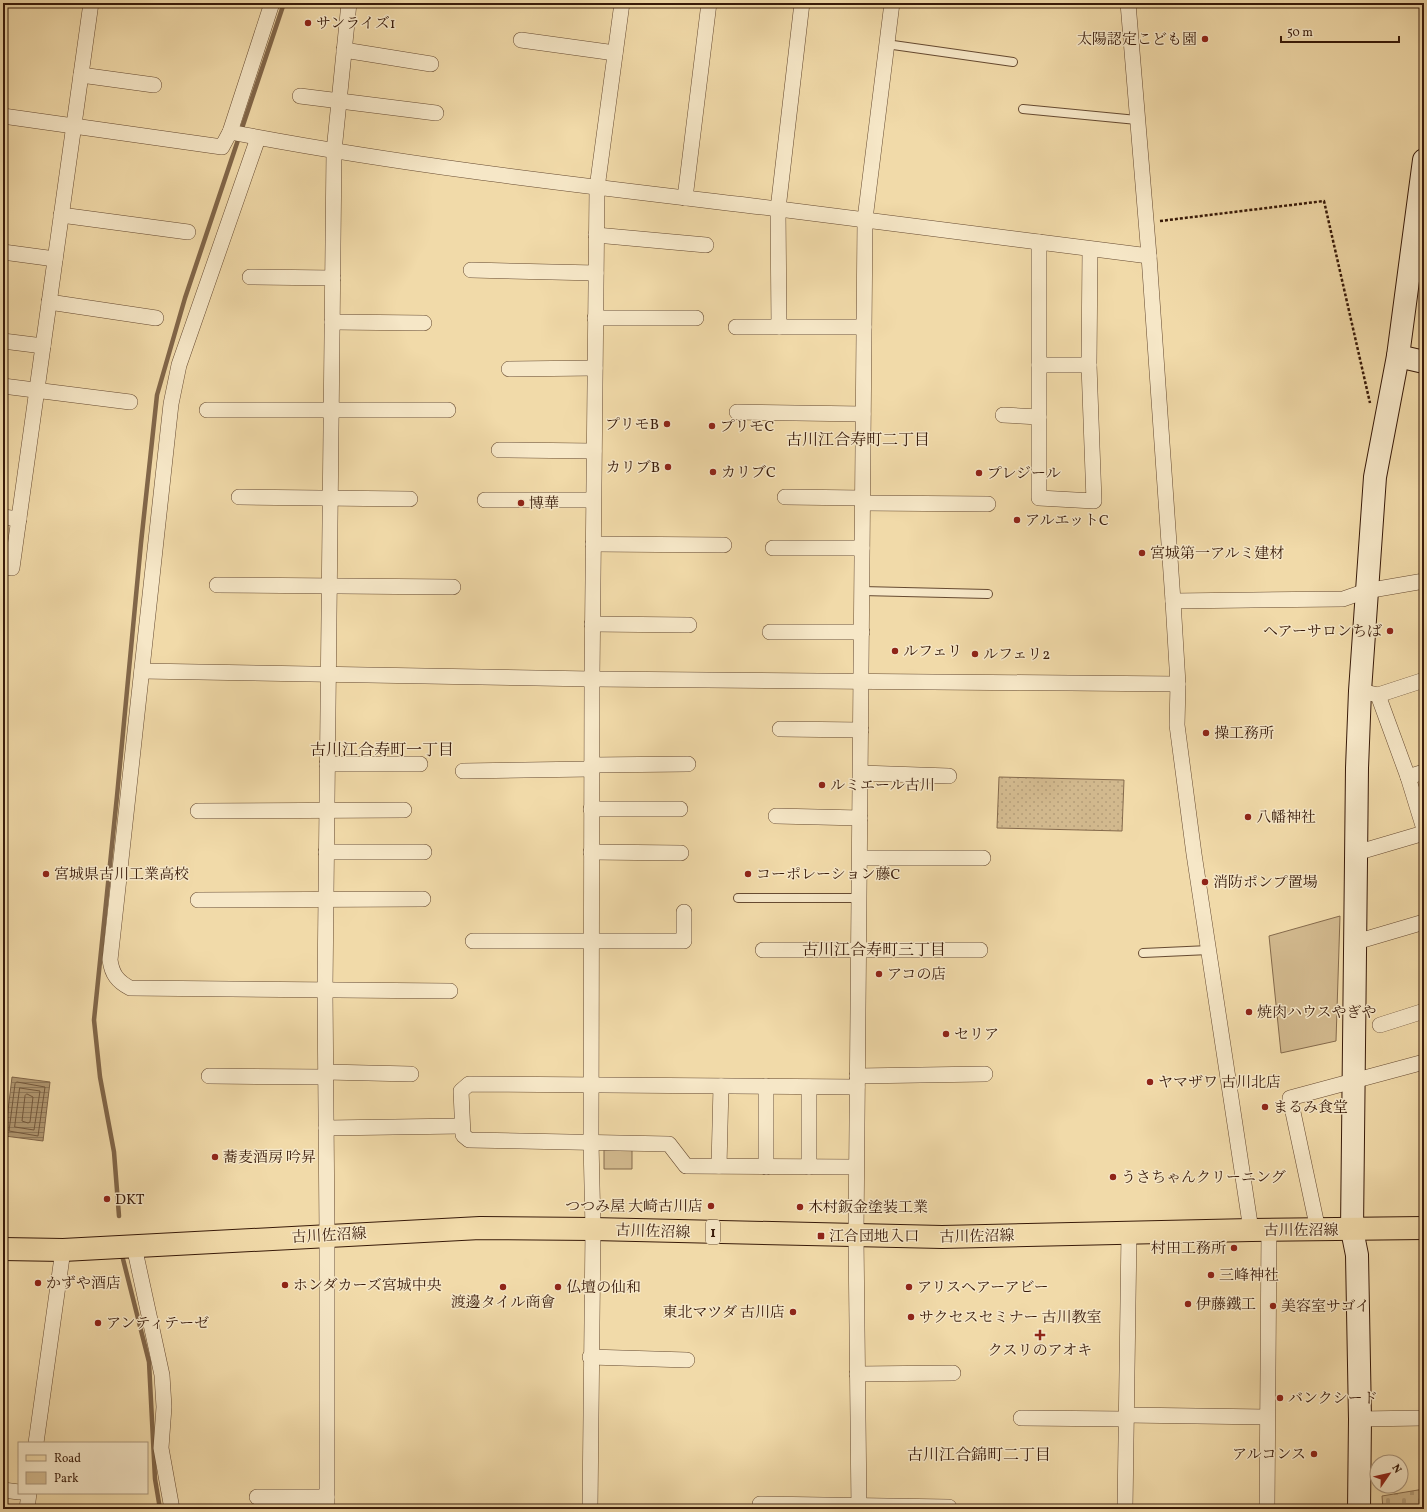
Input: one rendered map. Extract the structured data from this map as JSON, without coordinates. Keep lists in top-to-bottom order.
{
  "streets": {
    "main road": ["古川佐沼線", "1"]
  },
  "districts": [
    "古川江合寿町二丁目",
    "古川江合寿町一丁目",
    "古川江合寿町三丁目",
    "古川江合錦町二丁目"
  ],
  "places": {
    "other": [
      "サンライズ1",
      "太陽認定こども園",
      "プリモB",
      "プリモC",
      "カリブB",
      "カリブC",
      "プレジール",
      "博華",
      "アルエットC",
      "宮城第一アルミ建材",
      "ヘアーサロンちば",
      "ルフェリ",
      "ルフェリ2",
      "操工務所",
      "ルミエール古川",
      "八幡神社",
      "宮城県古川工業高校",
      "コーポレーション藤C",
      "消防ポンプ置場",
      "アコの店",
      "焼肉ハウスやぎや",
      "セリア",
      "ヤマザワ 古川北店",
      "まるみ食堂",
      "蕎麦酒房 吟昇",
      "うさちゃんクリーニング",
      "DKT",
      "つつみ屋 大崎古川店",
      "木村鈑金塗装工業",
      "村田工務所",
      "三峰神社",
      "かずや酒店",
      "ホンダカーズ宮城中央",
      "渡邊タイル商會",
      "仏壇の仙和",
      "アリスヘアーアビー",
      "伊藤鐵工",
      "美容室サゴイ",
      "東北マツダ 古川店",
      "サクセスセミナー 古川教室",
      "アンティテーゼ",
      "バンクシード",
      "アルコンス"
    ],
    "transit": ["江合団地入口"],
    "health": ["クスリのアオキ"]
  },
  "legend": ["Road", "Park"],
  "scale_bar": "50 m",
  "north": "top right"
}
